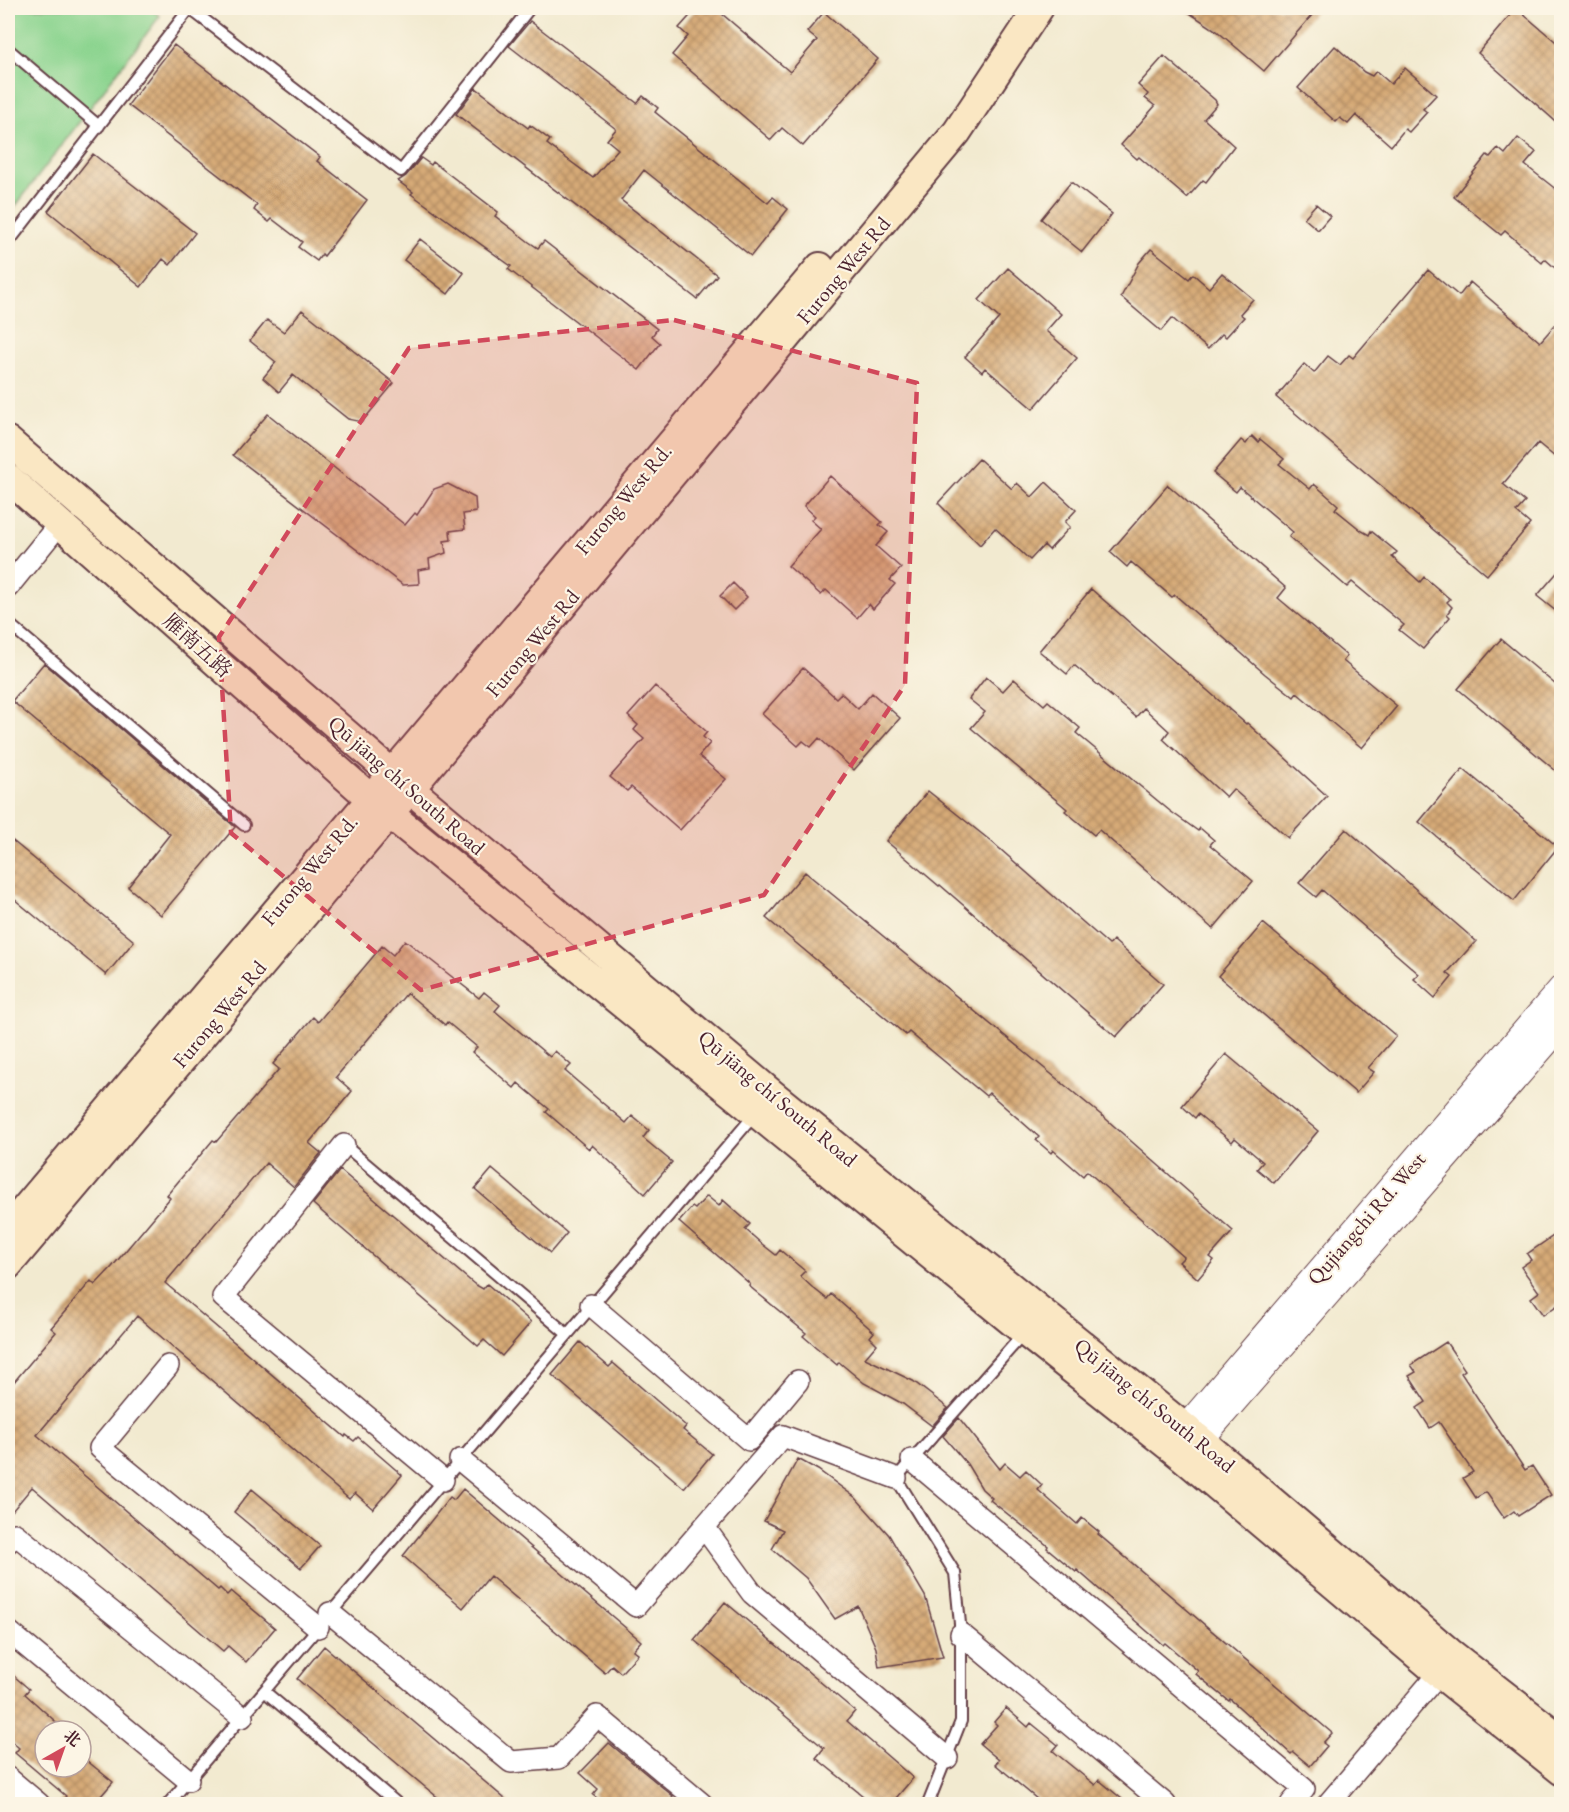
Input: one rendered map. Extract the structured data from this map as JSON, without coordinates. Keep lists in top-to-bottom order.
{
  "streets": {
    "main road": [
      "Furong West Rd",
      "Furong West Rd.",
      "雁南五路",
      "Qū jiāng chí South Road"
    ],
    "street": ["Qujiangchi Rd. West"]
  },
  "crossings": [
    ["Furong West Rd", "Furong West Rd."],
    ["Furong West Rd", "雁南五路"],
    ["Furong West Rd", "Qū jiāng chí South Road"],
    ["Furong West Rd.", "雁南五路"],
    ["Furong West Rd.", "Qū jiāng chí South Road"],
    ["雁南五路", "Qū jiāng chí South Road"],
    ["Qū jiāng chí South Road", "Qujiangchi Rd. West"]
  ],
  "north": "top right"
}
